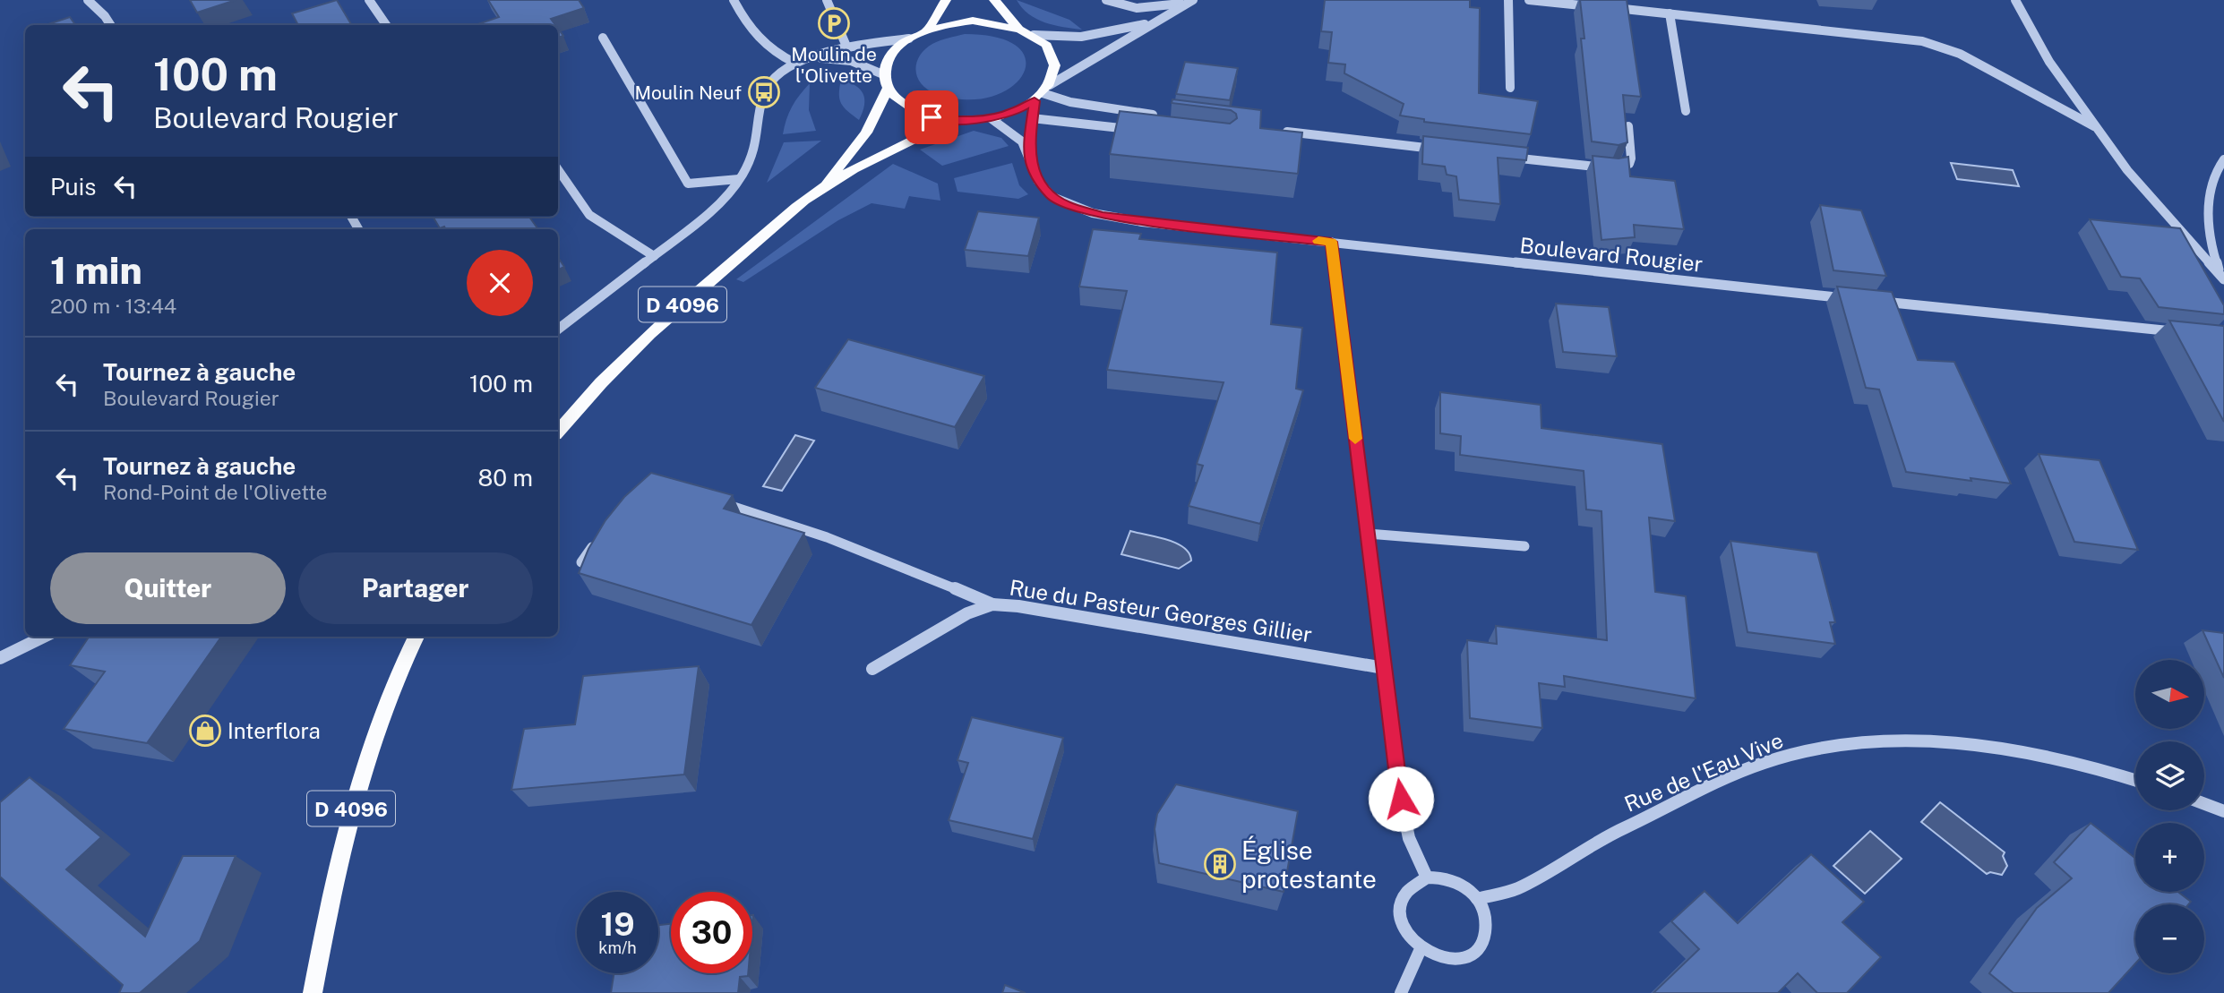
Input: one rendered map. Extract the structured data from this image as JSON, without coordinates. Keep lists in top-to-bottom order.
{
  "streets": {
    "main road": ["D 4096"],
    "street": ["Boulevard Rougier", "Rue du Pasteur Georges Gillier", "Rue de l'Eau Vive"]
  },
  "crossings": [
    ["Boulevard Rougier", "D 4096"]
  ],
  "places": {
    "parking": ["Moulin de l'Olivette"],
    "bus stop": ["Moulin Neuf"],
    "shop": ["Interflora"],
    "building": ["Église protestante"]
  },
  "north": "right",
  "page": {
    "turn": ["100 m", "Boulevard Rougier"],
    "then": "Puis",
    "heading": ["1 min", "200 m · 13:44"],
    "list": [
      {
        "name": "Tournez à gauche",
        "note": "Boulevard Rougier",
        "value": "100 m"
      },
      {
        "name": "Tournez à gauche",
        "note": "Rond-Point de l'Olivette",
        "value": "80 m"
      }
    ],
    "buttons": ["Quitter", "Partager"],
    "map_buttons": ["+", "−"],
    "speed": "19 km/h",
    "limit": "30"
  }
}
